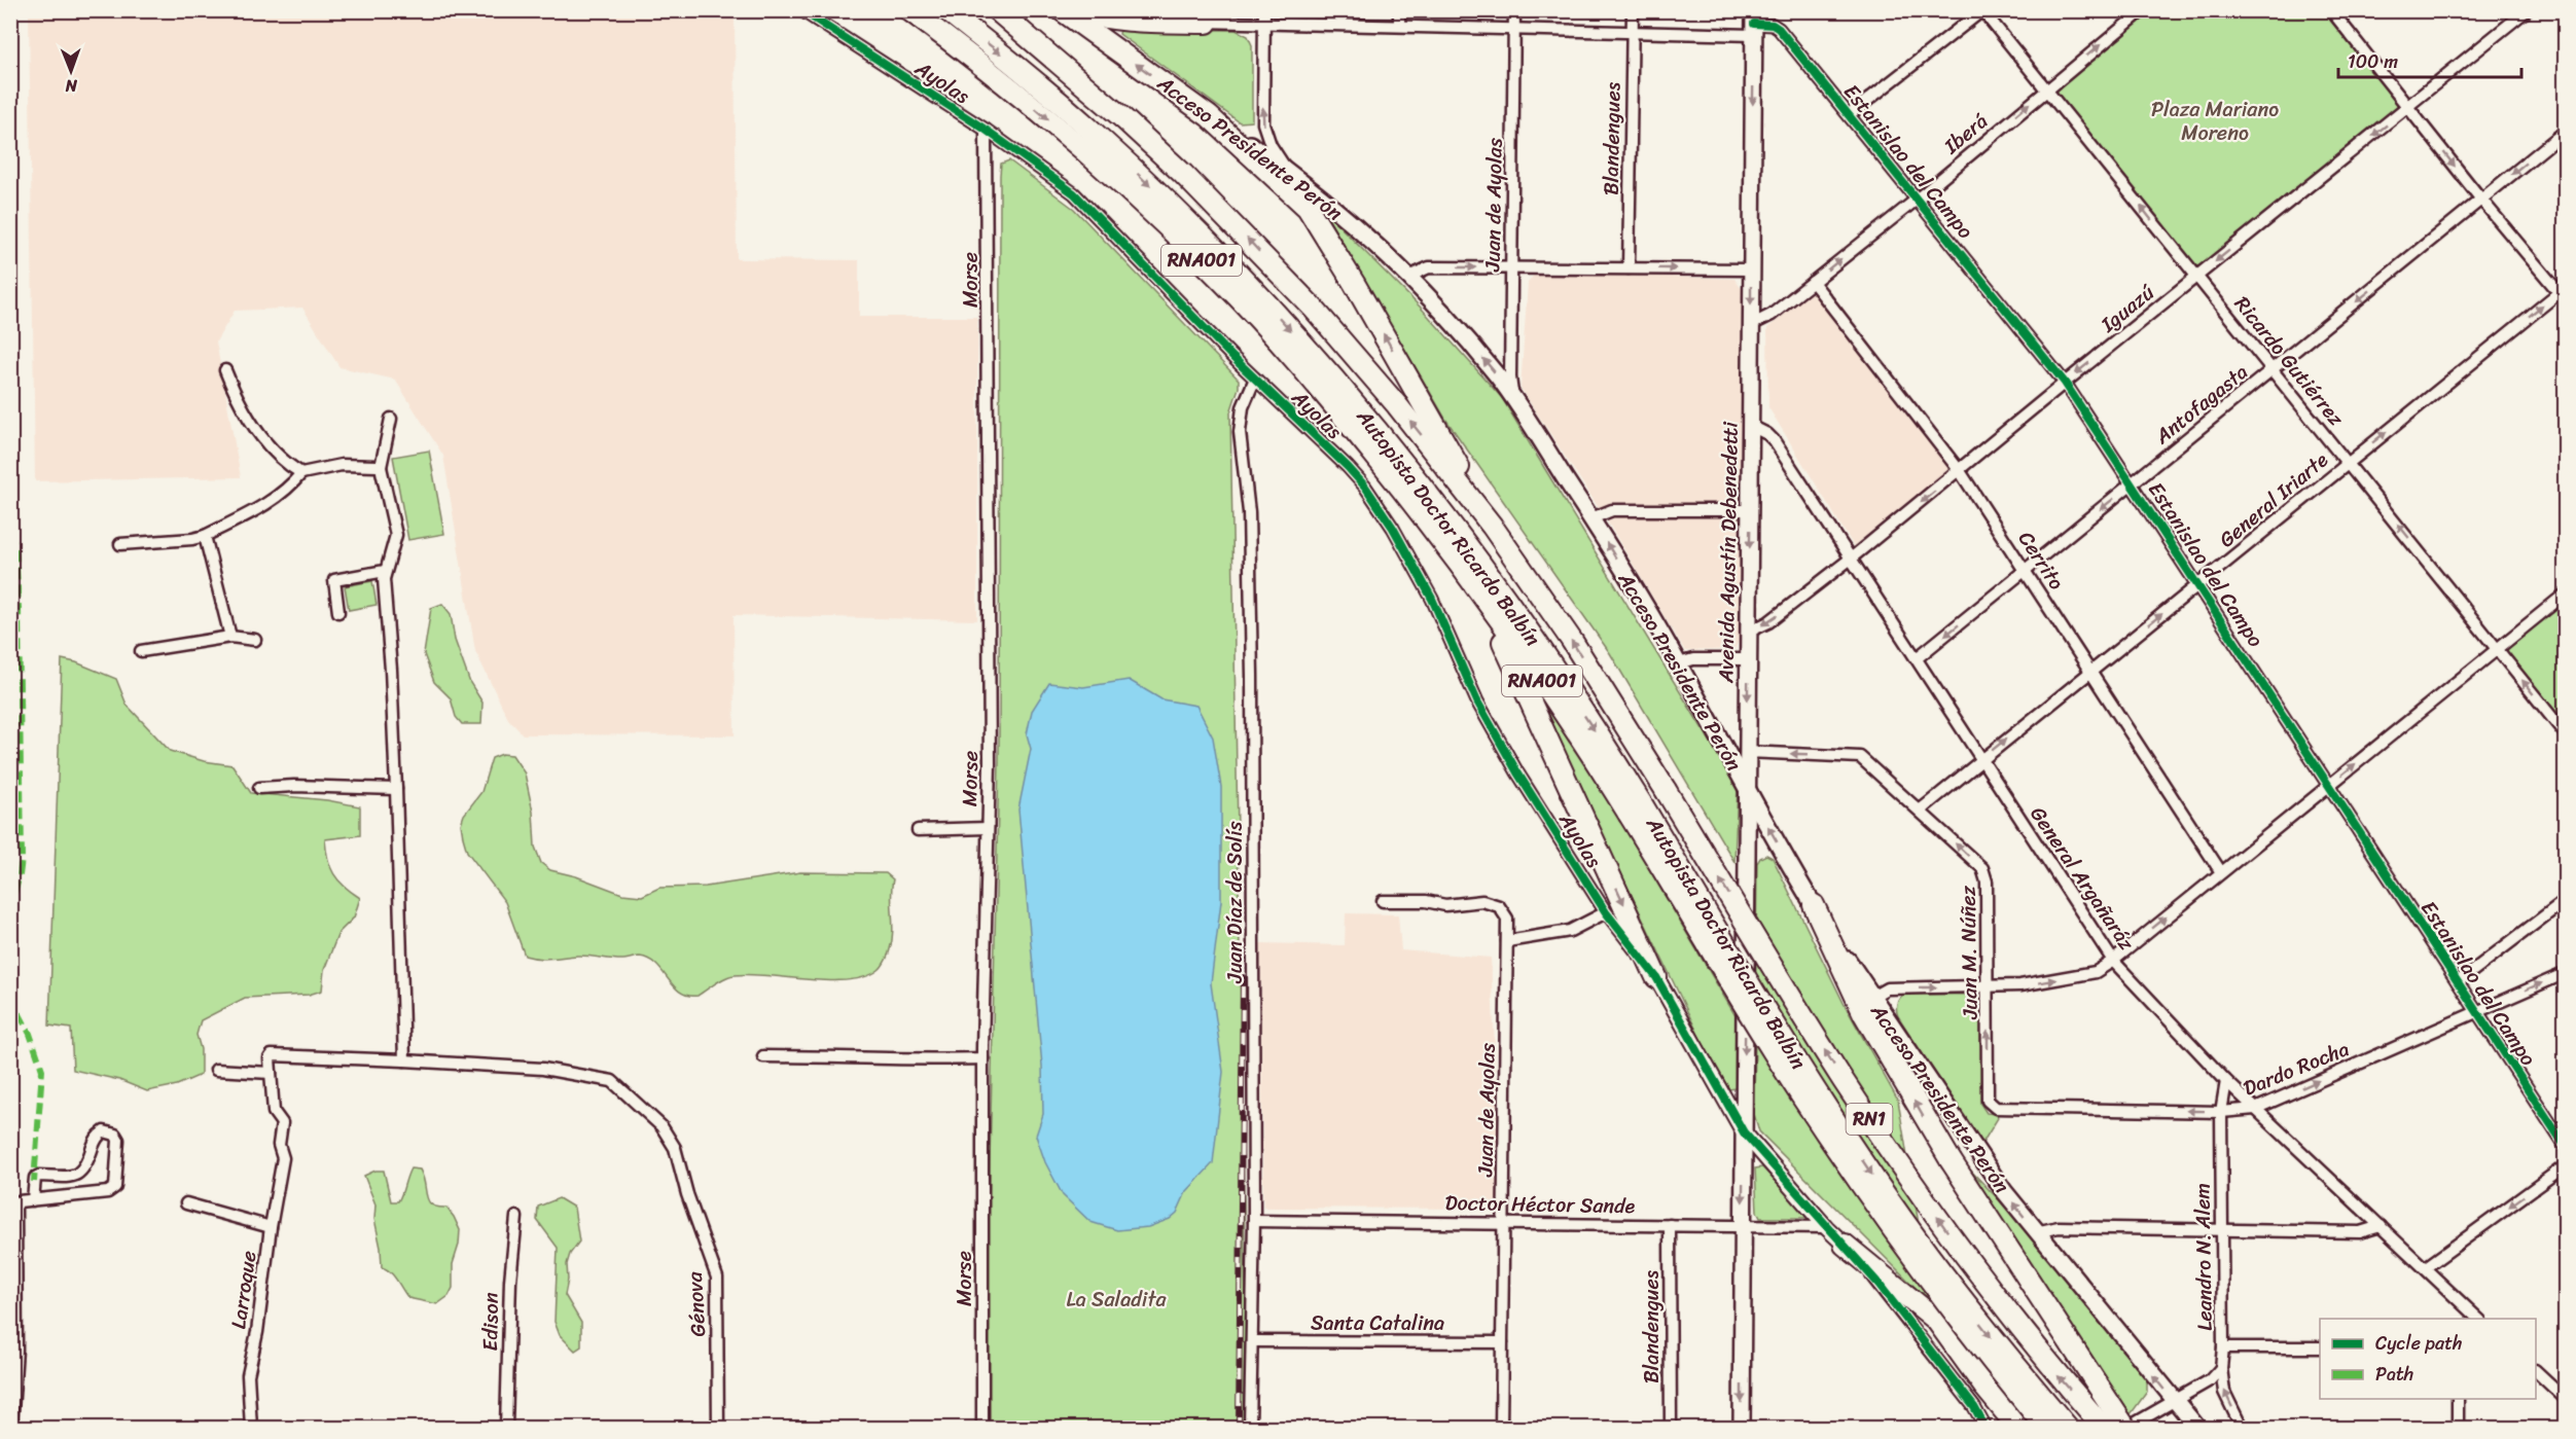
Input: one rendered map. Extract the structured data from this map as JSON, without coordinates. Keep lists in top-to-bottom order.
{
  "streets": {
    "highway": [
      "Acceso Presidente Perón",
      "RNA001",
      "Autopista Doctor Ricardo Balbín",
      "RN1"
    ],
    "main road": ["Avenida Agustín Debenedetti"],
    "street": [
      "Ayolas",
      "Iberá",
      "Blandengues",
      "Estanislao del Campo",
      "Juan de Ayolas",
      "Morse",
      "Iguazú",
      "Ricardo Gutiérrez",
      "Antofagasta",
      "General Iriarte",
      "Cerrito",
      "General Argañaráz",
      "Juan Díaz de Solís",
      "Juan M. Núñez",
      "Dardo Rocha",
      "Doctor Héctor Sande",
      "Leandro N. Alem",
      "Larroque",
      "Génova",
      "Edison",
      "Santa Catalina"
    ]
  },
  "crossings": [
    ["Ayolas", "Morse"],
    ["Ayolas", "Juan Díaz de Solís"],
    ["Iberá", "Estanislao del Campo"],
    ["Iberá", "Ricardo Gutiérrez"],
    ["Iberá", "Avenida Agustín Debenedetti"],
    ["Iberá", "Cerrito"],
    ["Blandengues", "Doctor Héctor Sande"],
    ["Acceso Presidente Perón", "Juan de Ayolas"],
    ["Acceso Presidente Perón", "Avenida Agustín Debenedetti"],
    ["Estanislao del Campo", "Iguazú"],
    ["Estanislao del Campo", "Antofagasta"],
    ["Estanislao del Campo", "General Iriarte"],
    ["Estanislao del Campo", "Avenida Agustín Debenedetti"],
    ["Estanislao del Campo", "Dardo Rocha"],
    ["Juan de Ayolas", "Doctor Héctor Sande"],
    ["Juan de Ayolas", "Santa Catalina"],
    ["RNA001", "Autopista Doctor Ricardo Balbín"],
    ["Iguazú", "Ricardo Gutiérrez"],
    ["Iguazú", "Avenida Agustín Debenedetti"],
    ["Iguazú", "Cerrito"],
    ["Iguazú", "General Argañaráz"],
    ["Ricardo Gutiérrez", "Antofagasta"],
    ["Ricardo Gutiérrez", "General Iriarte"],
    ["Antofagasta", "Cerrito"],
    ["Antofagasta", "General Argañaráz"],
    ["General Iriarte", "Cerrito"],
    ["General Iriarte", "General Argañaráz"],
    ["General Iriarte", "Juan M. Núñez"],
    ["Avenida Agustín Debenedetti", "General Argañaráz"],
    ["Avenida Agustín Debenedetti", "Juan M. Núñez"],
    ["Avenida Agustín Debenedetti", "Doctor Héctor Sande"],
    ["General Argañaráz", "Dardo Rocha"],
    ["General Argañaráz", "Leandro N. Alem"],
    ["Juan Díaz de Solís", "Doctor Héctor Sande"],
    ["Juan Díaz de Solís", "Santa Catalina"],
    ["Juan M. Núñez", "Dardo Rocha"],
    ["Dardo Rocha", "Leandro N. Alem"],
    ["Larroque", "Génova"]
  ],
  "one_way": [
    "Iberá",
    "Iguazú",
    "Ricardo Gutiérrez",
    "Antofagasta",
    "General Iriarte",
    "Avenida Agustín Debenedetti",
    "Juan M. Núñez"
  ],
  "parks": ["Plaza Mariano Moreno", "La Saladita"],
  "legend": ["Cycle path", "Path"],
  "scale_bar": "100 m",
  "north": "bottom"
}
